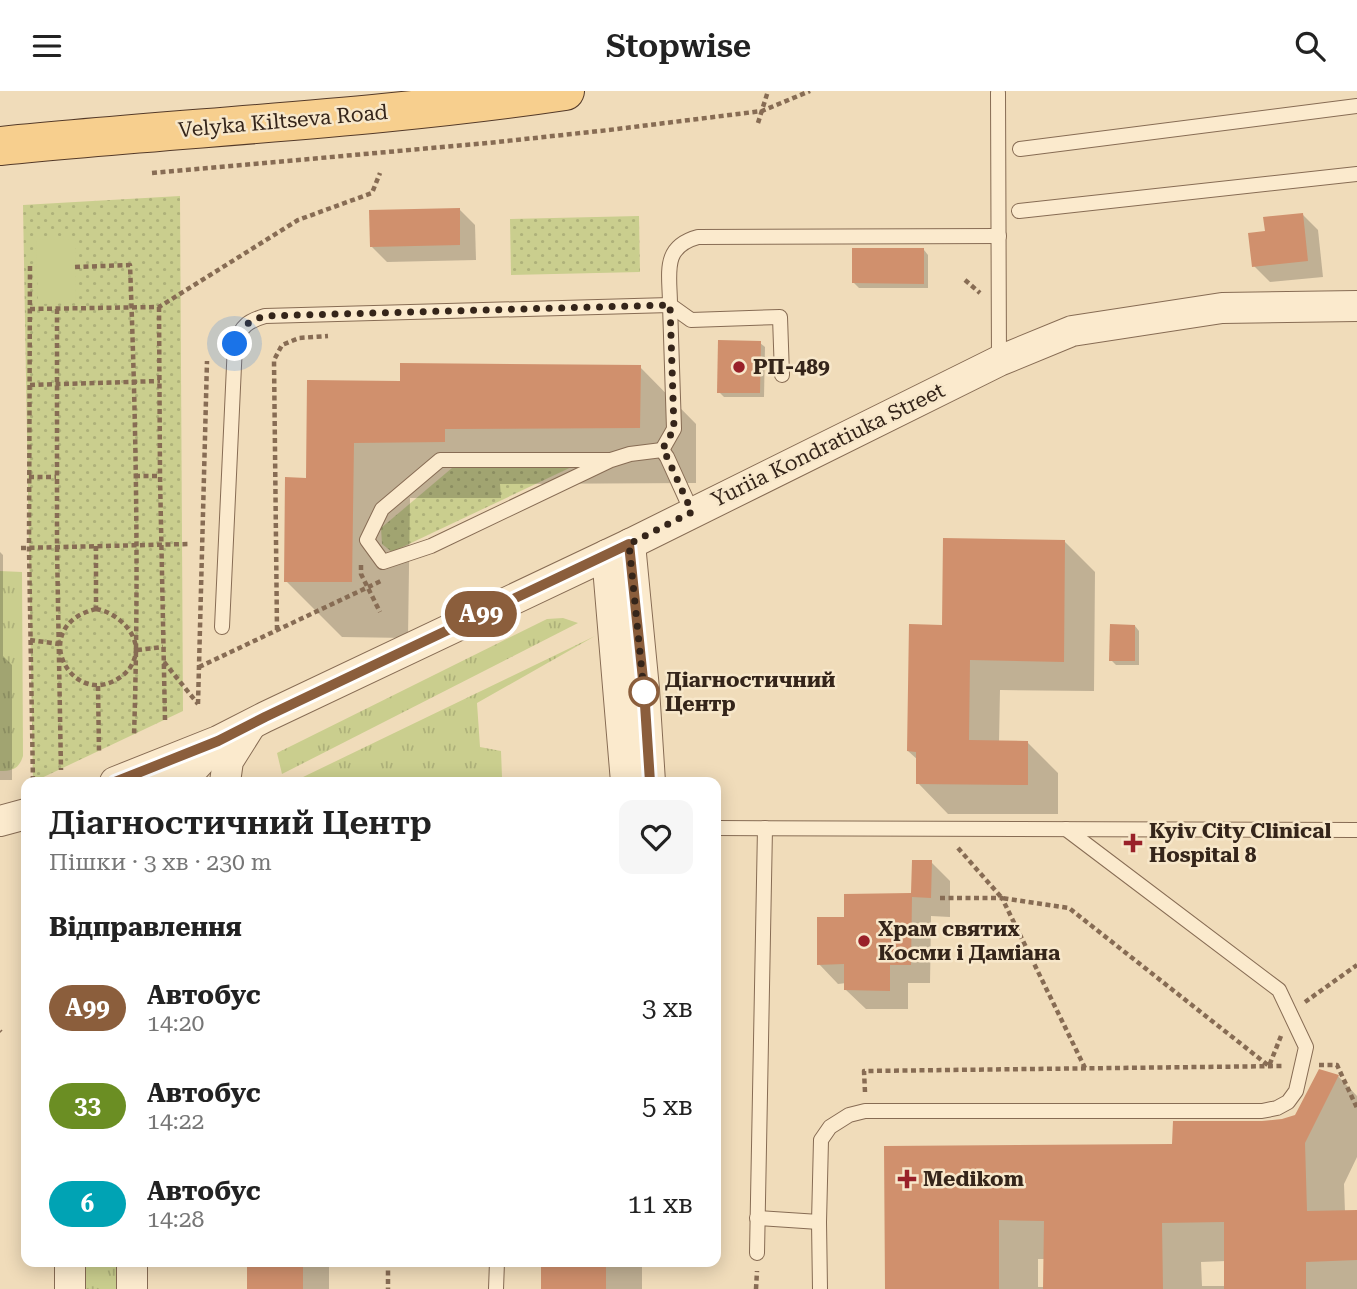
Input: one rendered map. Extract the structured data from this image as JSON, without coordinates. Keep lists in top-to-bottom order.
{
  "streets": {
    "main road": ["Velyka Kiltseva Road"],
    "street": ["Yuriia Kondratiuka Street"]
  },
  "places": {
    "other": ["РП-489", "Діагностичний Центр", "Храм святих Косми і Даміана"],
    "health": ["Kyiv City Clinical Hospital 8", "Medikom"]
  },
  "lines": ["bus line А99"],
  "page": {
    "header": "Stopwise",
    "on_map": "А99",
    "heading": [
      ["Діагностичний Центр", "Пішки · 3 хв · 230 m"],
      "Відправлення"
    ],
    "list": [
      {
        "mark": "А99",
        "name": "Автобус",
        "note": "14:20",
        "value": "3 хв"
      },
      {
        "mark": "33",
        "name": "Автобус",
        "note": "14:22",
        "value": "5 хв"
      },
      {
        "mark": "6",
        "name": "Автобус",
        "note": "14:28",
        "value": "11 хв"
      }
    ]
  }
}
